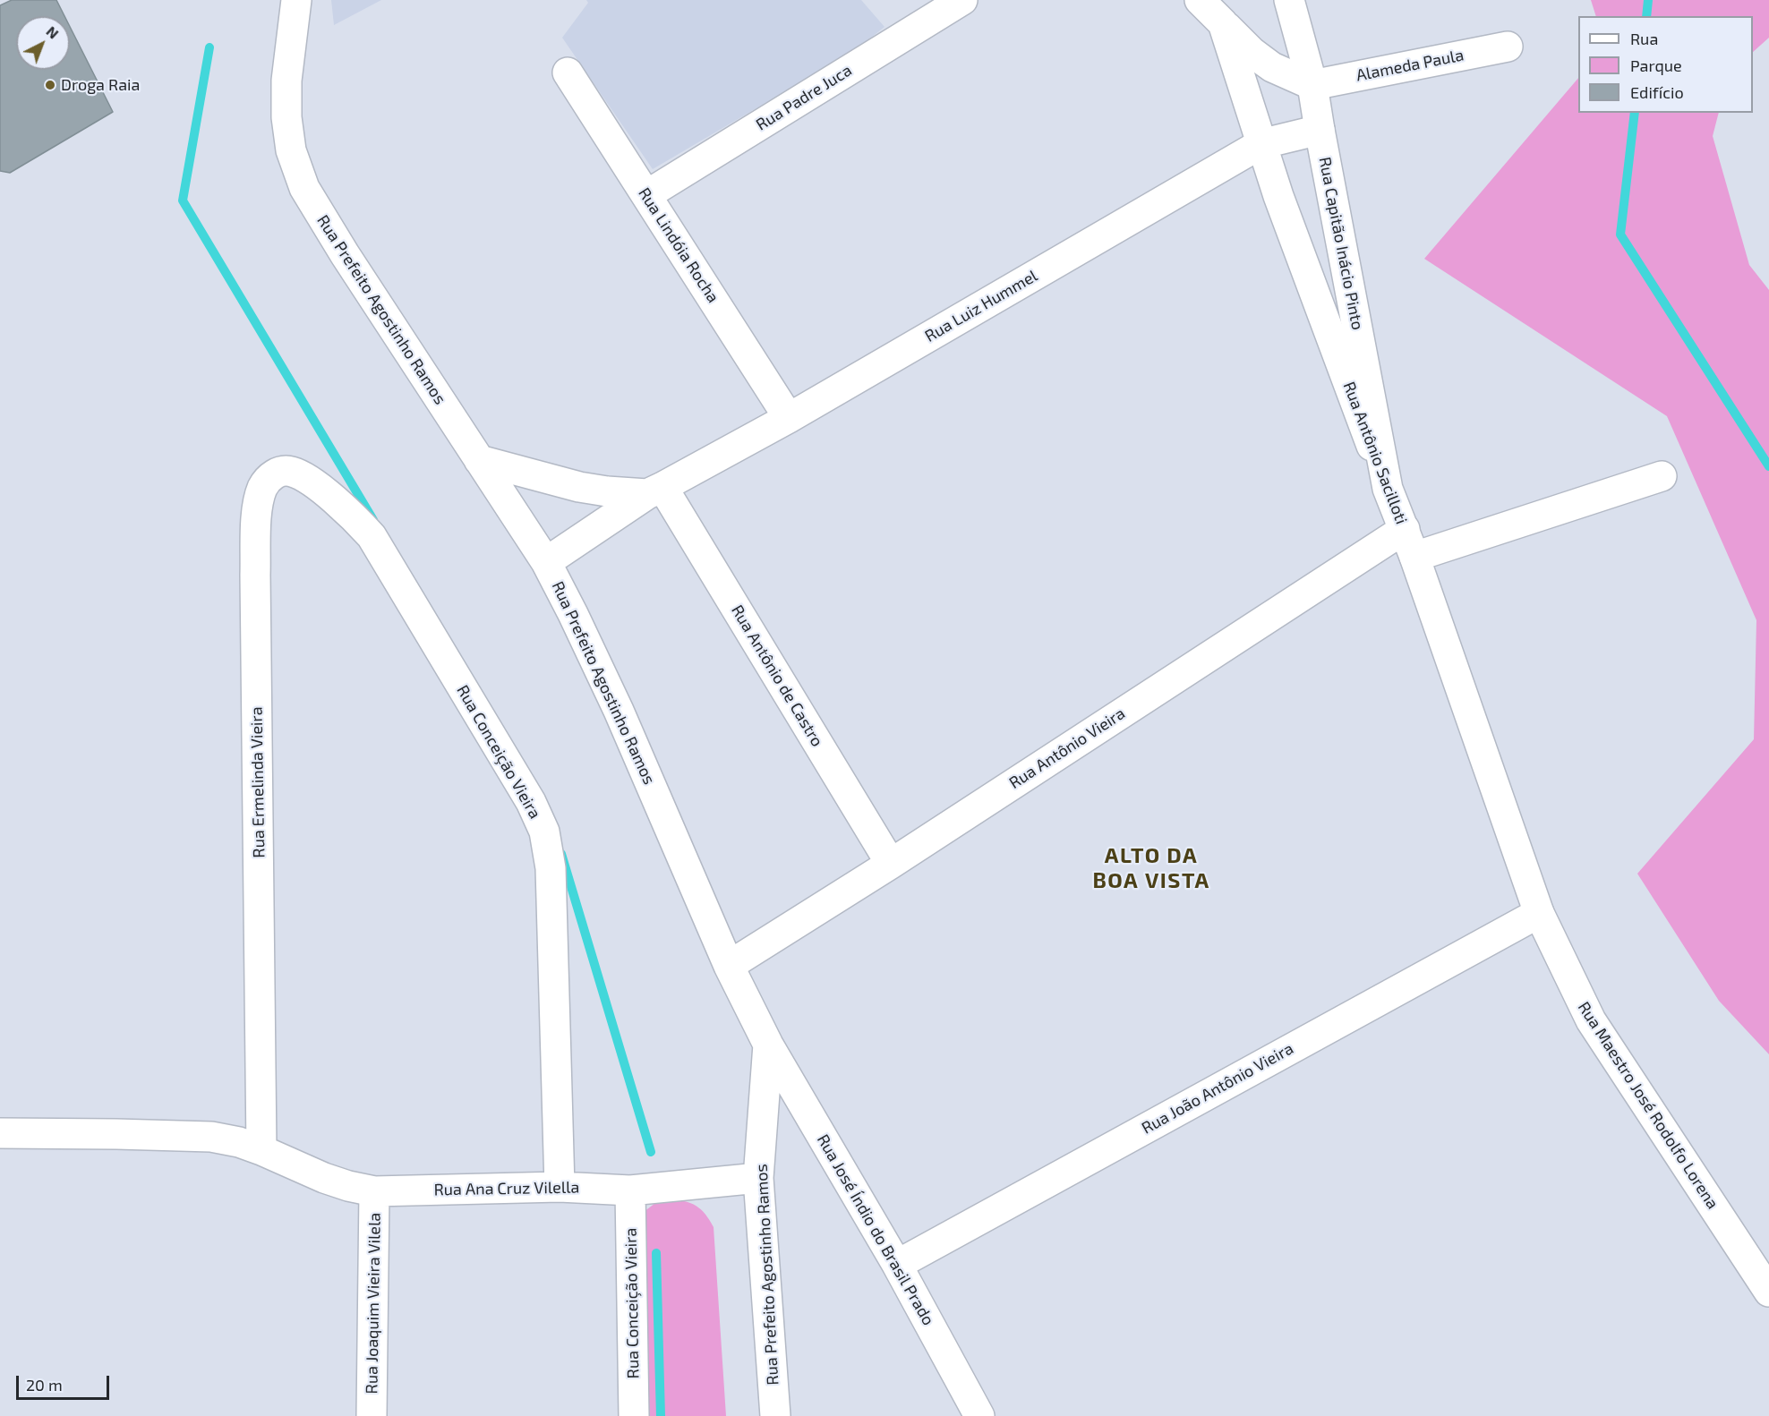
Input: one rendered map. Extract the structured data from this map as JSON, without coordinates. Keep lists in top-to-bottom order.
{
  "streets": {
    "street": [
      "Alameda Paula",
      "Rua Padre Juca",
      "Rua Capitão Inácio Pinto",
      "Rua Lindóia Rocha",
      "Rua Luiz Hummel",
      "Rua Prefeito Agostinho Ramos",
      "Rua Antônio Sacilloti",
      "Rua Antônio de Castro",
      "Rua Antônio Vieira",
      "Rua Conceição Vieira",
      "Rua Ermelinda Vieira",
      "Rua João Antônio Vieira",
      "Rua Maestro José Rodolfo Lorena",
      "Rua Ana Cruz Vilella",
      "Rua José Índio do Brasil Prado",
      "Rua Joaquim Vieira Vilela"
    ]
  },
  "crossings": [
    ["Alameda Paula", "Rua Capitão Inácio Pinto"],
    ["Rua Padre Juca", "Rua Lindóia Rocha"],
    ["Rua Capitão Inácio Pinto", "Rua Luiz Hummel"],
    ["Rua Capitão Inácio Pinto", "Rua Antônio Sacilloti"],
    ["Rua Lindóia Rocha", "Rua Luiz Hummel"],
    ["Rua Luiz Hummel", "Rua Prefeito Agostinho Ramos"],
    ["Rua Luiz Hummel", "Rua Antônio Sacilloti"],
    ["Rua Luiz Hummel", "Rua Antônio de Castro"],
    ["Rua Prefeito Agostinho Ramos", "Rua Antônio Vieira"],
    ["Rua Prefeito Agostinho Ramos", "Rua Ana Cruz Vilella"],
    ["Rua Prefeito Agostinho Ramos", "Rua José Índio do Brasil Prado"],
    ["Rua Antônio Sacilloti", "Rua Antônio Vieira"],
    ["Rua Antônio Sacilloti", "Rua João Antônio Vieira"],
    ["Rua Antônio Sacilloti", "Rua Maestro José Rodolfo Lorena"],
    ["Rua Antônio de Castro", "Rua Antônio Vieira"],
    ["Rua Conceição Vieira", "Rua Ermelinda Vieira"],
    ["Rua Conceição Vieira", "Rua Ana Cruz Vilella"],
    ["Rua Ermelinda Vieira", "Rua Ana Cruz Vilella"],
    ["Rua João Antônio Vieira", "Rua Maestro José Rodolfo Lorena"],
    ["Rua João Antônio Vieira", "Rua José Índio do Brasil Prado"],
    ["Rua Ana Cruz Vilella", "Rua Joaquim Vieira Vilela"]
  ],
  "districts": ["ALTO DA BOA VISTA"],
  "places": ["Droga Raia"],
  "legend": ["Rua", "Parque", "Edifício"],
  "scale_bar": "20 m",
  "north": "top right"
}
